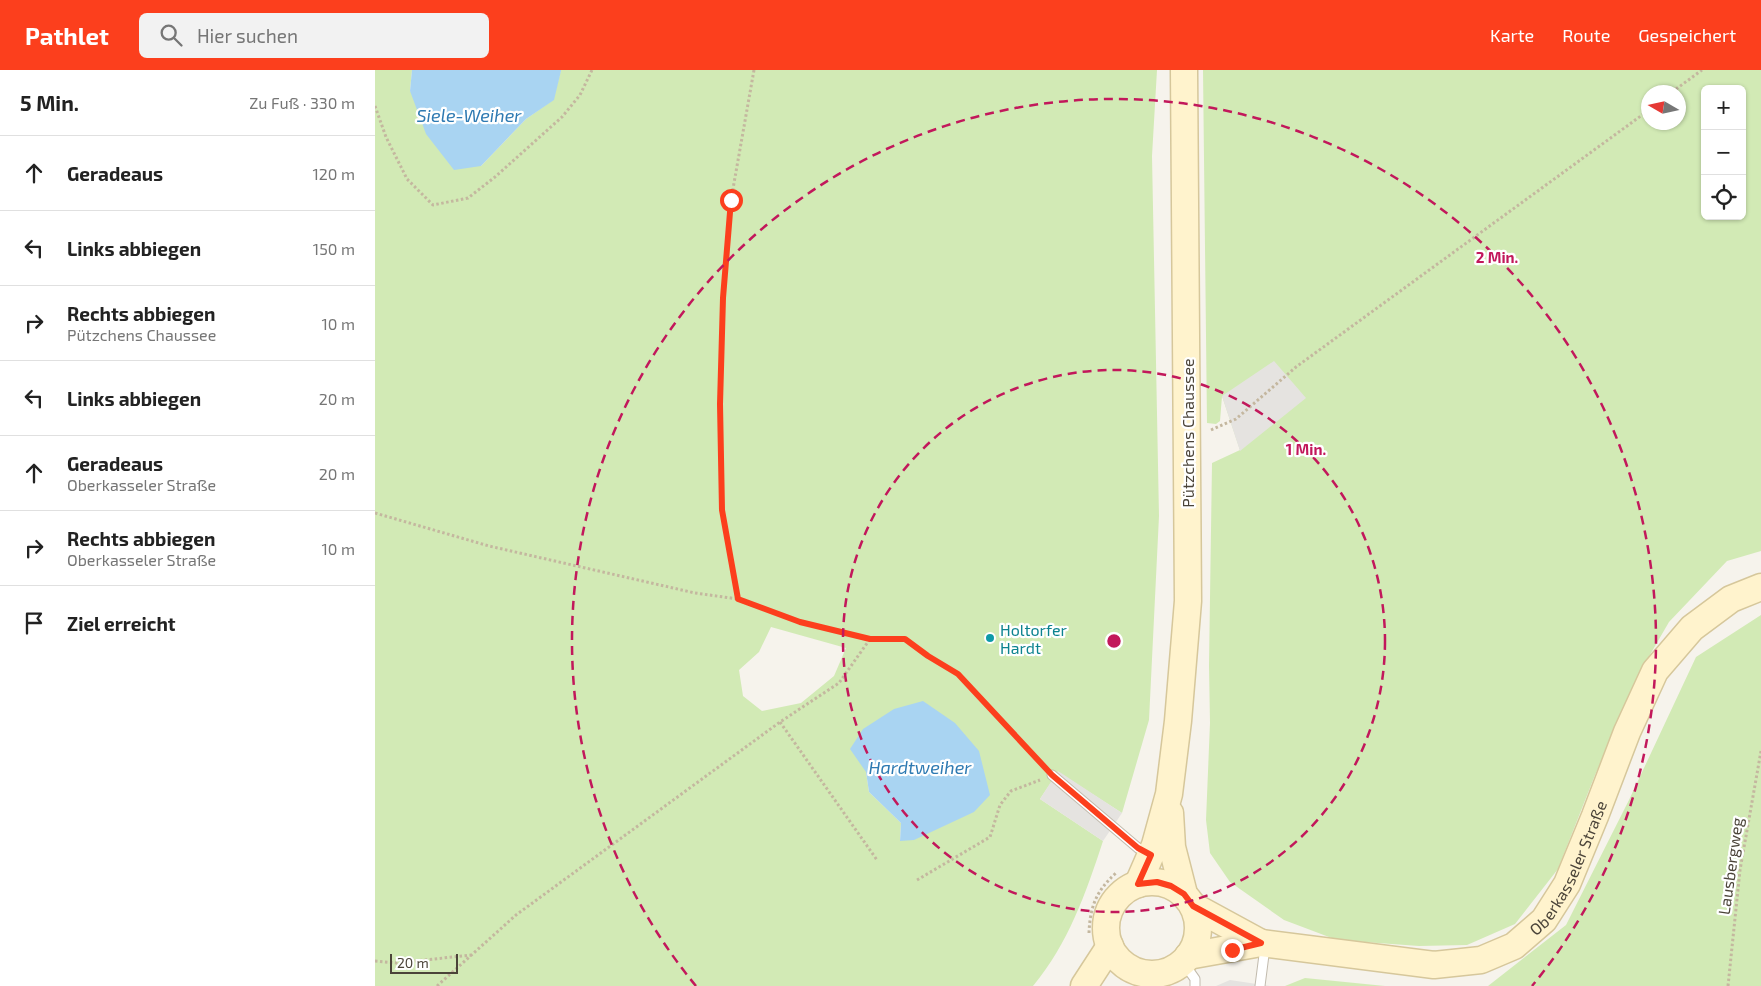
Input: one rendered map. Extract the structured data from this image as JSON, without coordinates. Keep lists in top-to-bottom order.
{
  "streets": {
    "street": ["Pützchens Chaussee", "Oberkasseler Straße"],
    "path": ["Lausbergweg"]
  },
  "crossings": [
    ["Pützchens Chaussee", "Oberkasseler Straße"]
  ],
  "water": ["Siele-Weiher", "Hardtweiher"],
  "places": ["Holtorfer Hardt"],
  "scale_bar": "20 m",
  "north": "left",
  "page": {
    "header": "Pathlet",
    "search": "Hier suchen",
    "nav": ["Karte", "Route", "Gespeichert"],
    "heading": ["5 Min.", "Zu Fuß · 330 m"],
    "map_buttons": ["+", "−"],
    "list": [
      ["Geradeaus", "120 m"],
      ["Links abbiegen", "150 m"],
      ["Rechts abbiegen", "Pützchens Chaussee", "10 m"],
      ["Links abbiegen", "20 m"],
      ["Geradeaus", "Oberkasseler Straße", "20 m"],
      ["Rechts abbiegen", "Oberkasseler Straße", "10 m"],
      "Ziel erreicht"
    ],
    "scale": "20 m"
  },
  "rings": ["2 Min.", "1 Min."]
}
